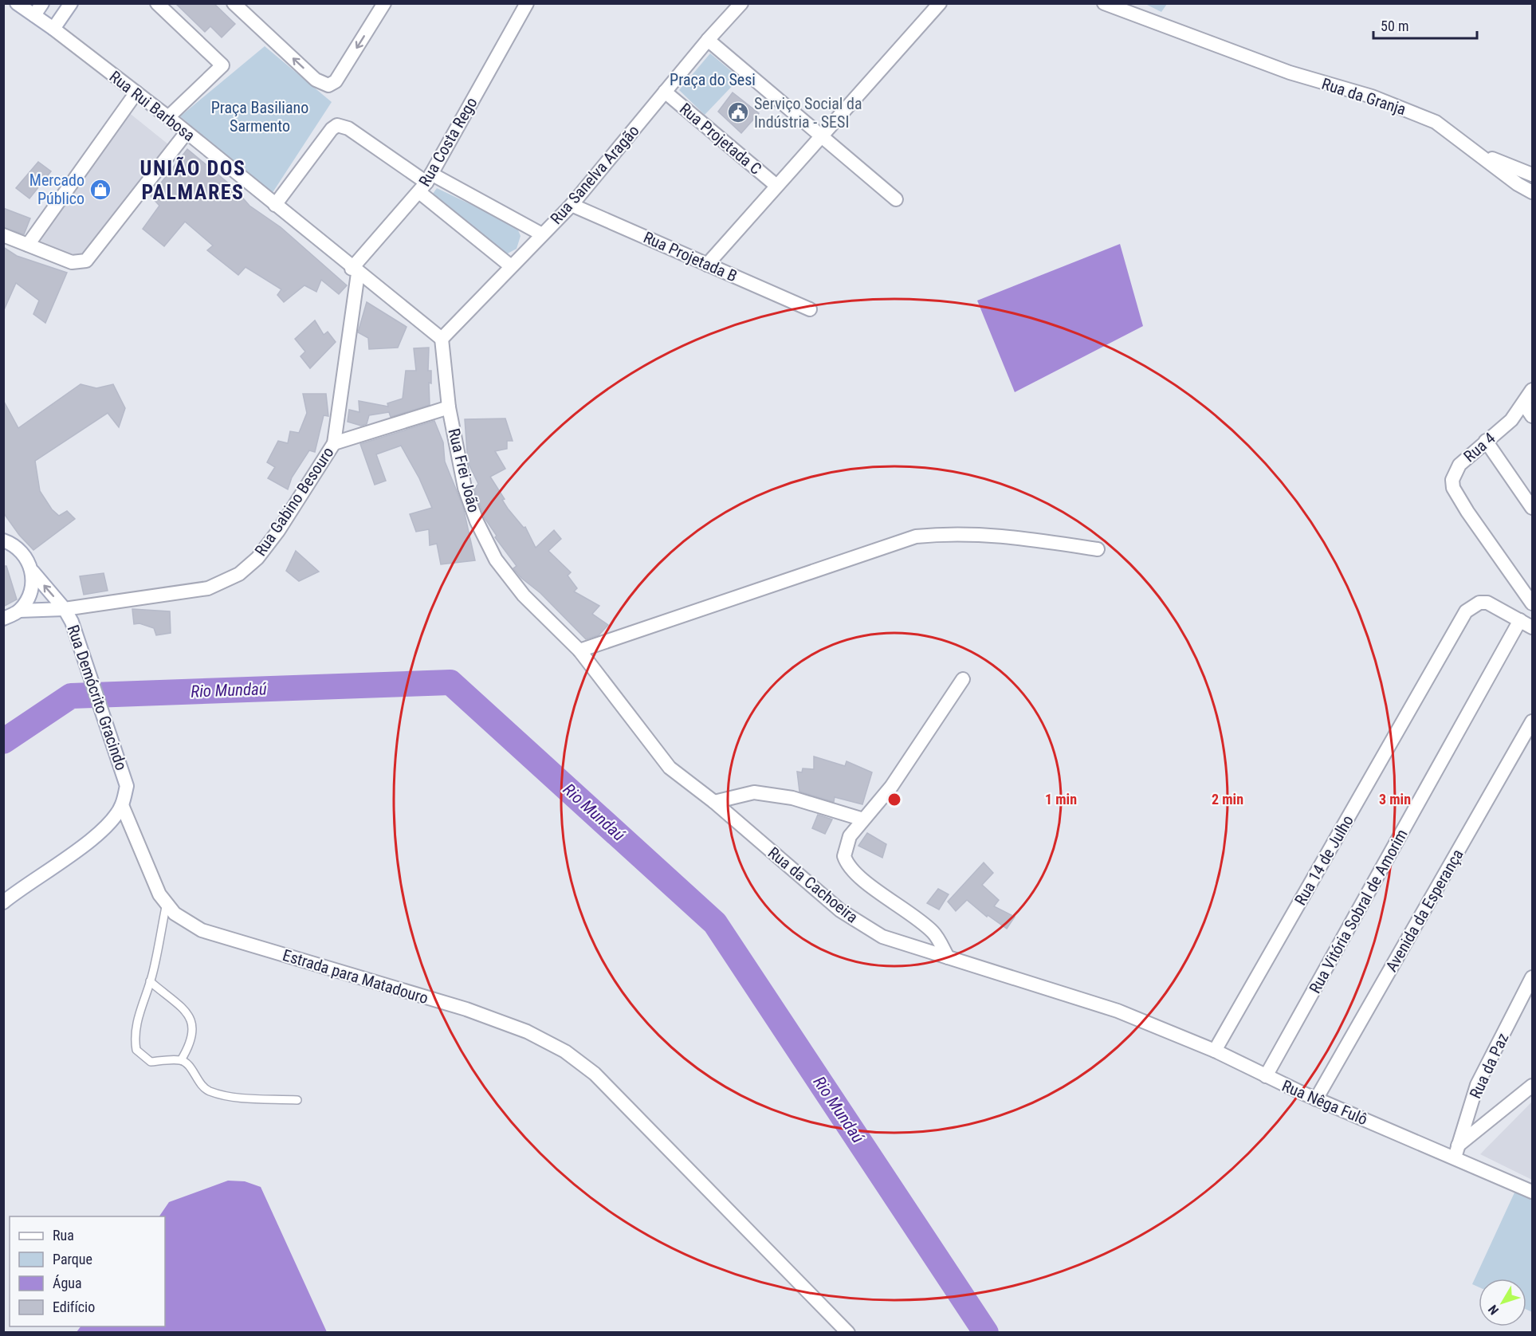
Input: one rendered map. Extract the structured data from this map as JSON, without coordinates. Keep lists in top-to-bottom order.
{
  "streets": {
    "street": [
      "Rua da Granja",
      "Rua Rui Barbosa",
      "Rua Projetada C",
      "Rua Costa Rego",
      "Rua Sanelva Aragão",
      "Rua Projetada B",
      "Rua 4",
      "Rua Frei João",
      "Rua Gabino Besouro",
      "Rua Demócrito Gracindo",
      "Rua 14 de Julho",
      "Rua da Cachoeira",
      "Avenida da Esperança",
      "Rua Vitória Sobral de Amorim",
      "Estrada para Matadouro",
      "Rua da Paz",
      "Rua Nêga Fulô"
    ]
  },
  "crossings": [
    ["Rua Rui Barbosa", "Rua Costa Rego"],
    ["Rua Rui Barbosa", "Rua Sanelva Aragão"],
    ["Rua Rui Barbosa", "Rua Frei João"],
    ["Rua Rui Barbosa", "Rua Gabino Besouro"],
    ["Rua Projetada C", "Rua Sanelva Aragão"],
    ["Rua Costa Rego", "Rua Gabino Besouro"],
    ["Rua Sanelva Aragão", "Rua Projetada B"],
    ["Rua Sanelva Aragão", "Rua Frei João"],
    ["Rua Frei João", "Rua da Cachoeira"],
    ["Rua Gabino Besouro", "Rua Demócrito Gracindo"],
    ["Rua Demócrito Gracindo", "Estrada para Matadouro"],
    ["Rua 14 de Julho", "Rua Vitória Sobral de Amorim"],
    ["Rua 14 de Julho", "Rua Nêga Fulô"],
    ["Rua da Cachoeira", "Rua Nêga Fulô"],
    ["Avenida da Esperança", "Rua Nêga Fulô"],
    ["Rua Vitória Sobral de Amorim", "Rua Nêga Fulô"],
    ["Rua da Paz", "Rua Nêga Fulô"]
  ],
  "districts": ["UNIÃO DOS PALMARES"],
  "water": ["Rio Mundaú"],
  "parks": ["Praça do Sesi", "Praça Basiliano Sarmento"],
  "places": {
    "public building": ["Serviço Social da Indústria - SESI"],
    "shop": ["Mercado Público"]
  },
  "legend": [
    "Rua",
    "Parque",
    "Água",
    "Edifício"
  ],
  "scale_bar": "50 m",
  "north": "bottom left",
  "rings": ["1 min", "2 min", "3 min"]
}
